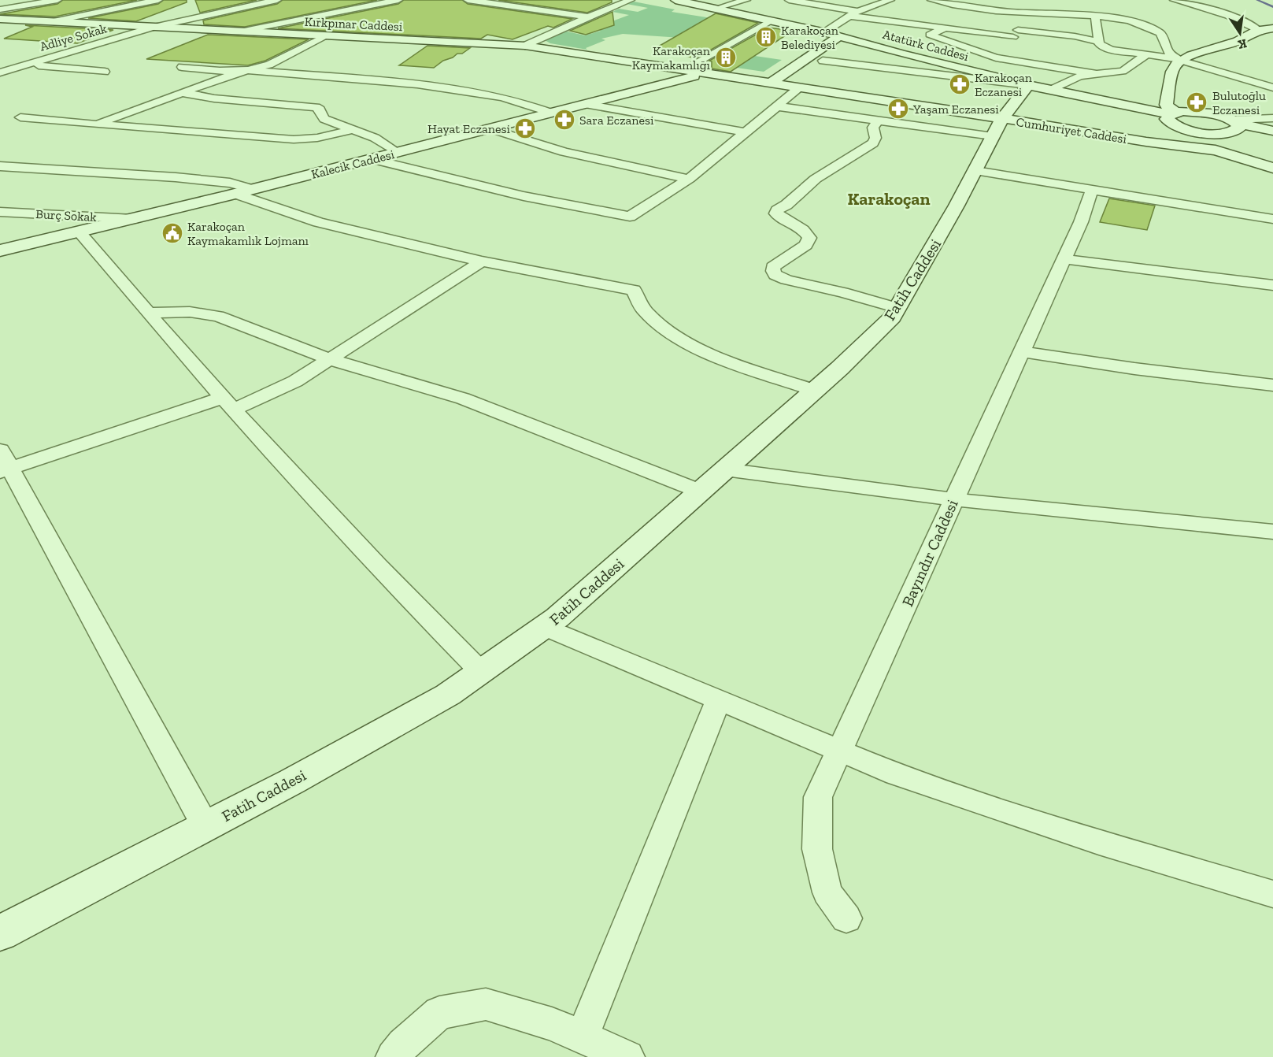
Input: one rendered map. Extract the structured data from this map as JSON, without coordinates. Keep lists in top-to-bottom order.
{
  "streets": {
    "street": [
      "Kırkpınar Caddesi",
      "Adliye Sokak",
      "Atatürk Caddesi",
      "Cumhuriyet Caddesi",
      "Kalecik Caddesi",
      "Burç Sokak",
      "Fatih Caddesi",
      "Bayındır Caddesi"
    ]
  },
  "crossings": [
    ["Kırkpınar Caddesi", "Adliye Sokak"],
    ["Kırkpınar Caddesi", "Cumhuriyet Caddesi"],
    ["Kırkpınar Caddesi", "Kalecik Caddesi"],
    ["Atatürk Caddesi", "Fatih Caddesi"],
    ["Cumhuriyet Caddesi", "Kalecik Caddesi"],
    ["Cumhuriyet Caddesi", "Fatih Caddesi"],
    ["Kalecik Caddesi", "Burç Sokak"]
  ],
  "districts": ["Karakoçan"],
  "places": {
    "building": ["Karakoçan Belediyesi", "Karakoçan Kaymakamlığı"],
    "pharmacy": [
      "Karakoçan Eczanesi",
      "Bulutoğlu Eczanesi",
      "Yaşam Eczanesi",
      "Sara Eczanesi",
      "Hayat Eczanesi"
    ],
    "public building": ["Karakoçan Kaymakamlık Lojmanı"]
  },
  "north": "bottom"
}
